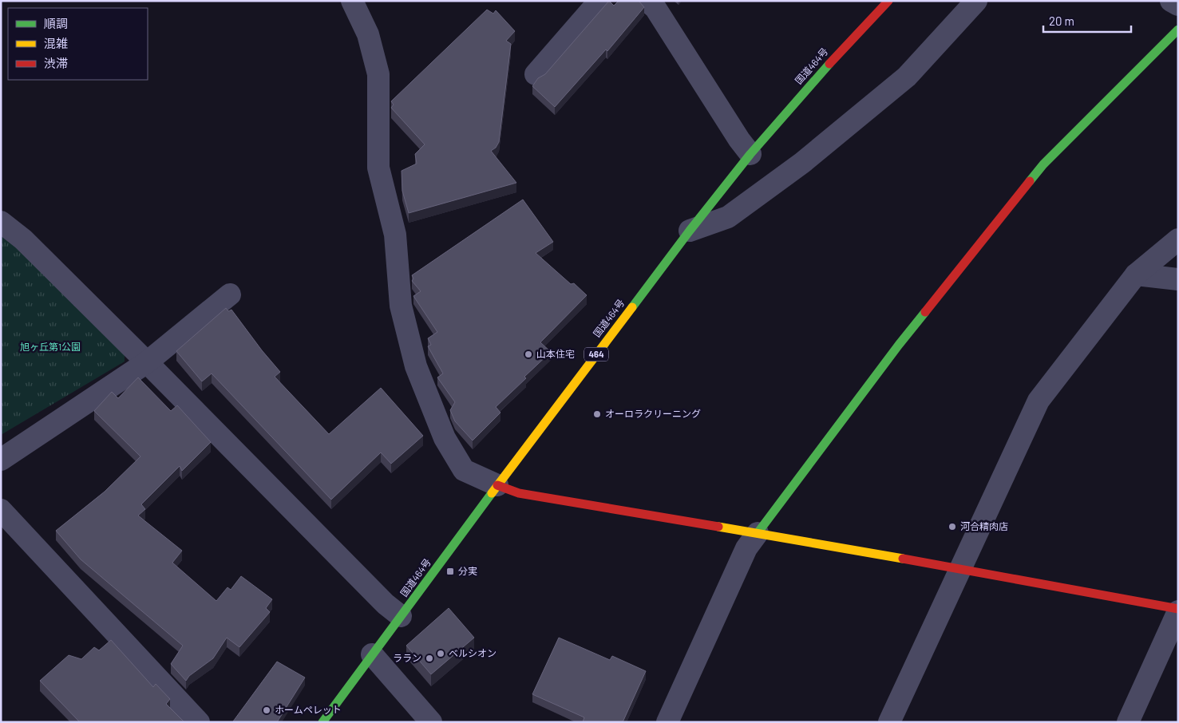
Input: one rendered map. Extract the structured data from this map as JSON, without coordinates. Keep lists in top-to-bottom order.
{
  "streets": {
    "main road": ["国道464号", "464"]
  },
  "parks": ["旭ヶ丘第1公園"],
  "places": {
    "other": [
      "山本住宅",
      "オーロラクリーニング",
      "河合精肉店",
      "ベルシオン",
      "ララン",
      "ホームペレット"
    ],
    "transit": ["分実"]
  },
  "legend": ["順調", "混雑", "渋滞"],
  "scale_bar": "20 m"
}
